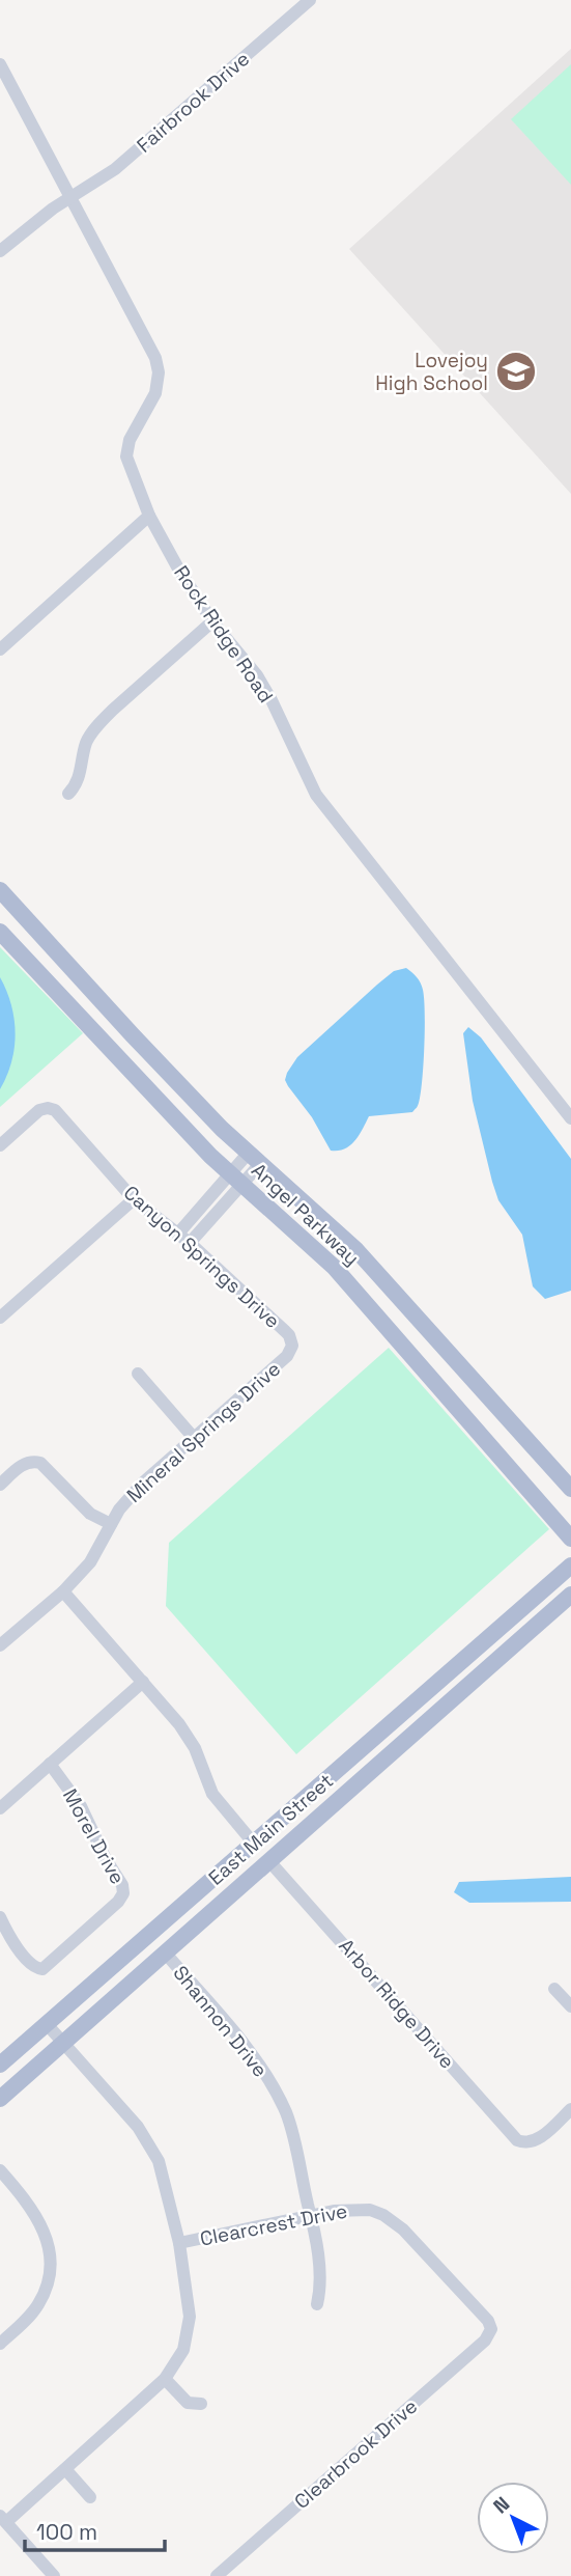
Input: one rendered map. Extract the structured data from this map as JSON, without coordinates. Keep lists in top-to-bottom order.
{
  "streets": {
    "main road": ["Angel Parkway", "East Main Street"],
    "street": [
      "Fairbrook Drive",
      "Rock Ridge Road",
      "Canyon Springs Drive",
      "Mineral Springs Drive",
      "Morel Drive",
      "Arbor Ridge Drive",
      "Shannon Drive",
      "Clearcrest Drive",
      "Clearbrook Drive"
    ]
  },
  "crossings": [
    ["Fairbrook Drive", "Rock Ridge Road"],
    ["Canyon Springs Drive", "Mineral Springs Drive"],
    ["East Main Street", "Arbor Ridge Drive"],
    ["East Main Street", "Shannon Drive"],
    ["Shannon Drive", "Clearcrest Drive"],
    ["Clearcrest Drive", "Clearbrook Drive"]
  ],
  "places": {
    "school or university": ["Lovejoy High School"]
  },
  "scale_bar": "100 m",
  "north": "top left"
}
